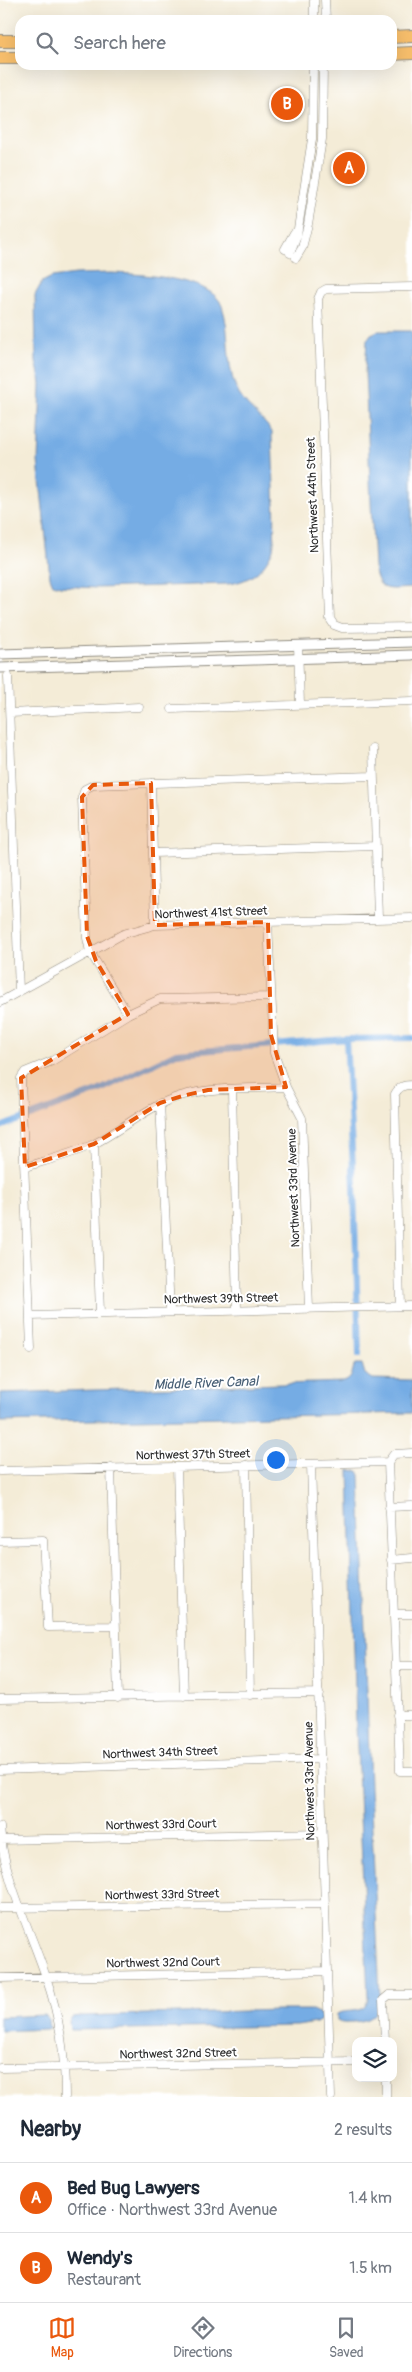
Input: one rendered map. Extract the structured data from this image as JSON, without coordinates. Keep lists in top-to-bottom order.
{
  "streets": {
    "street": [
      "Northwest 44th Street",
      "Northwest 41st Street",
      "Northwest 33rd Avenue",
      "Northwest 39th Street",
      "Northwest 37th Street",
      "Northwest 34th Street",
      "Northwest 33rd Court",
      "Northwest 33rd Street",
      "Northwest 32nd Court",
      "Northwest 32nd Street"
    ]
  },
  "crossings": [
    ["Northwest 41st Street", "Northwest 33rd Avenue"],
    ["Northwest 33rd Avenue", "Northwest 39th Street"],
    ["Northwest 33rd Avenue", "Northwest 37th Street"],
    ["Northwest 33rd Avenue", "Northwest 34th Street"],
    ["Northwest 33rd Avenue", "Northwest 33rd Court"],
    ["Northwest 33rd Avenue", "Northwest 33rd Street"],
    ["Northwest 33rd Avenue", "Northwest 32nd Court"],
    ["Northwest 33rd Avenue", "Northwest 32nd Street"]
  ],
  "water": ["Middle River Canal"],
  "page": {
    "search": "Search here",
    "pins": ["B", "A"],
    "heading": ["Nearby", "2 results"],
    "list": [
      {
        "mark": "A",
        "name": "Bed Bug Lawyers",
        "note": "Office · Northwest 33rd Avenue",
        "value": "1.4 km"
      },
      {
        "mark": "B",
        "name": "Wendy's",
        "note": "Restaurant",
        "value": "1.5 km"
      }
    ],
    "nav": ["Map", "Directions", "Saved"]
  }
}
